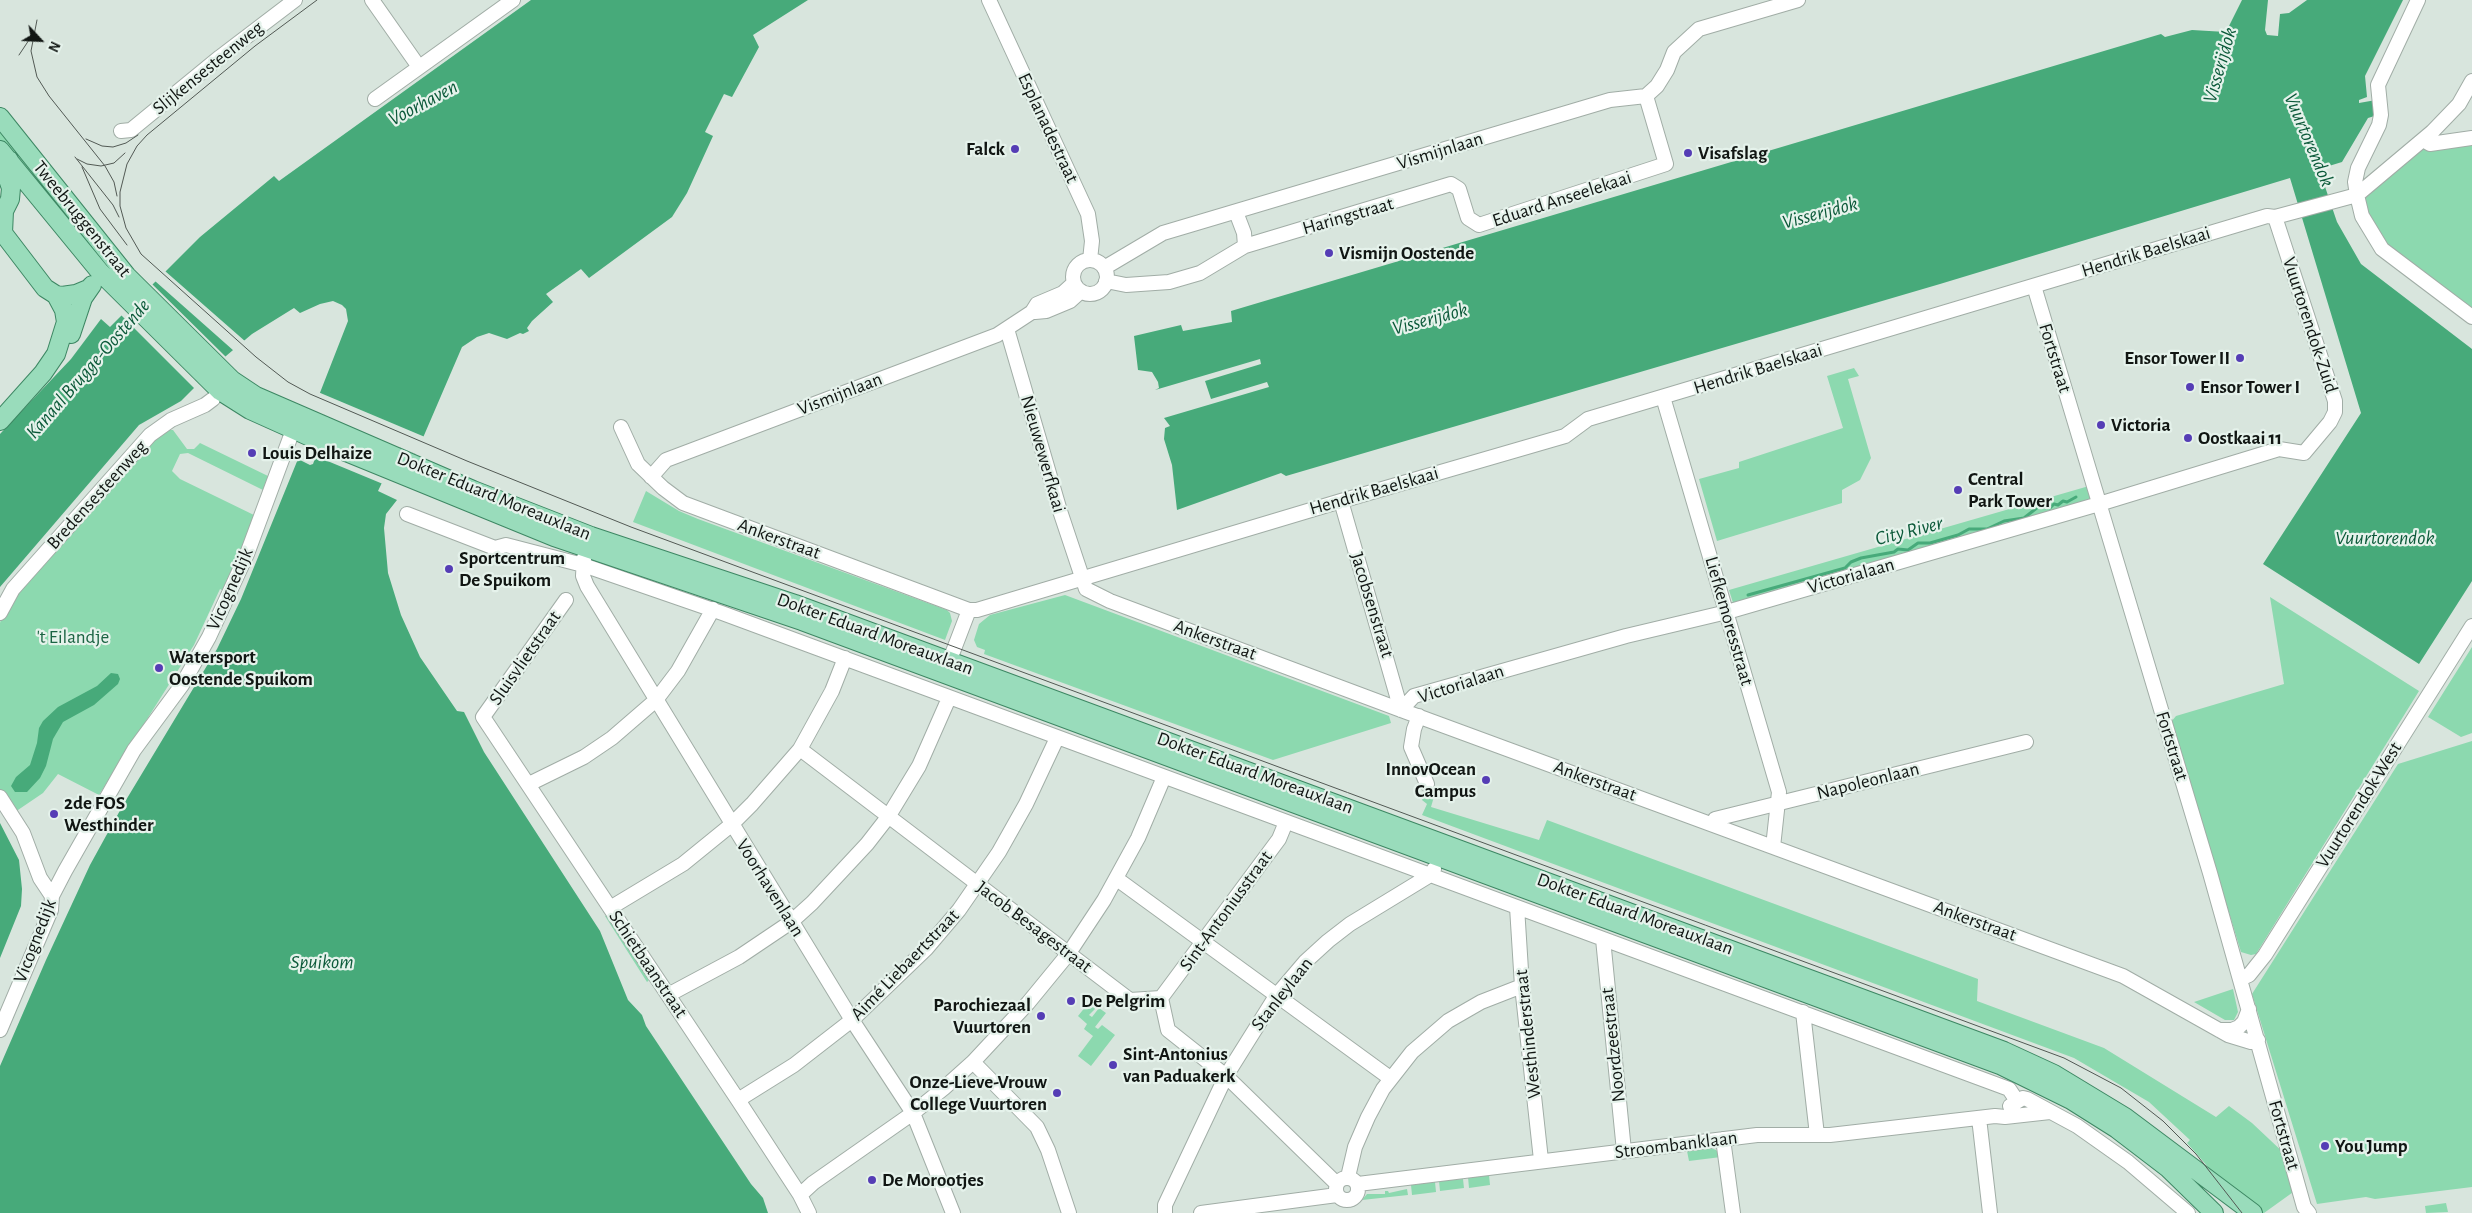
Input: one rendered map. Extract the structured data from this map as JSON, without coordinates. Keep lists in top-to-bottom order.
{
  "streets": {
    "main road": ["Tweebruggenstraat", "Dokter Eduard Moreauxlaan"],
    "street": [
      "Slijkensesteenweg",
      "Esplanadestraat",
      "Vismijnlaan",
      "Eduard Anseelekaai",
      "Haringstraat",
      "Hendrik Baelskaai",
      "Vuurtorendok-Zuid",
      "Fortstraat",
      "Nieuwewerfkaai",
      "Bredensesteenweg",
      "Ankerstraat",
      "Victorialaan",
      "Vicognedijk",
      "Jacobsenstraat",
      "Liefkemoresstraat",
      "Sluisvlietstraat",
      "Napoleonlaan",
      "Vuurtorendok-West",
      "Voorhavenlaan",
      "Sint-Antoniusstraat",
      "Jacob Besagestraat",
      "Schietbaanstraat",
      "Aimé Liebaertstraat",
      "Stanleylaan",
      "Westhinderstraat",
      "Noordzeestraat",
      "Stroombanklaan"
    ]
  },
  "crossings": [
    ["Esplanadestraat", "Vismijnlaan"],
    ["Vismijnlaan", "Eduard Anseelekaai"],
    ["Vismijnlaan", "Nieuwewerfkaai"],
    ["Vismijnlaan", "Ankerstraat"],
    ["Eduard Anseelekaai", "Haringstraat"],
    ["Tweebruggenstraat", "Bredensesteenweg"],
    ["Tweebruggenstraat", "Dokter Eduard Moreauxlaan"],
    ["Hendrik Baelskaai", "Vuurtorendok-Zuid"],
    ["Hendrik Baelskaai", "Fortstraat"],
    ["Hendrik Baelskaai", "Nieuwewerfkaai"],
    ["Hendrik Baelskaai", "Ankerstraat"],
    ["Hendrik Baelskaai", "Jacobsenstraat"],
    ["Hendrik Baelskaai", "Liefkemoresstraat"],
    ["Vuurtorendok-Zuid", "Victorialaan"],
    ["Fortstraat", "Ankerstraat"],
    ["Fortstraat", "Victorialaan"],
    ["Fortstraat", "Vuurtorendok-West"],
    ["Nieuwewerfkaai", "Ankerstraat"],
    ["Bredensesteenweg", "Dokter Eduard Moreauxlaan"],
    ["Dokter Eduard Moreauxlaan", "Vicognedijk"],
    ["Dokter Eduard Moreauxlaan", "Voorhavenlaan"],
    ["Dokter Eduard Moreauxlaan", "Sint-Antoniusstraat"],
    ["Dokter Eduard Moreauxlaan", "Aimé Liebaertstraat"],
    ["Dokter Eduard Moreauxlaan", "Stanleylaan"],
    ["Dokter Eduard Moreauxlaan", "Westhinderstraat"],
    ["Dokter Eduard Moreauxlaan", "Noordzeestraat"],
    ["Dokter Eduard Moreauxlaan", "Stroombanklaan"],
    ["Ankerstraat", "Victorialaan"],
    ["Ankerstraat", "Jacobsenstraat"],
    ["Ankerstraat", "Liefkemoresstraat"],
    ["Ankerstraat", "Napoleonlaan"],
    ["Victorialaan", "Jacobsenstraat"],
    ["Victorialaan", "Liefkemoresstraat"],
    ["Liefkemoresstraat", "Napoleonlaan"],
    ["Sluisvlietstraat", "Schietbaanstraat"],
    ["Voorhavenlaan", "Aimé Liebaertstraat"],
    ["Sint-Antoniusstraat", "Jacob Besagestraat"],
    ["Jacob Besagestraat", "Aimé Liebaertstraat"],
    ["Schietbaanstraat", "Aimé Liebaertstraat"],
    ["Westhinderstraat", "Stroombanklaan"],
    ["Noordzeestraat", "Stroombanklaan"]
  ],
  "water": [
    "Visserijdok",
    "Voorhaven",
    "Vuurtorendok",
    "Kanaal Brugge-Oostende",
    "City River",
    "Spuikom"
  ],
  "parks": ["'t Eilandje"],
  "places": [
    "Falck",
    "Visafslag",
    "Vismijn Oostende",
    "Ensor Tower II",
    "Ensor Tower I",
    "Victoria",
    "Oostkaai 11",
    "Louis Delhaize",
    "Central Park Tower",
    "Sportcentrum De Spuikom",
    "Watersport Oostende Spuikom",
    "InnovOcean Campus",
    "2de FOS Westhinder",
    "De Pelgrim",
    "Parochiezaal Vuurtoren",
    "Sint-Antonius van Paduakerk",
    "Onze-Lieve-Vrouw College Vuurtoren",
    "You Jump",
    "De Morootjes"
  ],
  "north": "bottom right"
}
